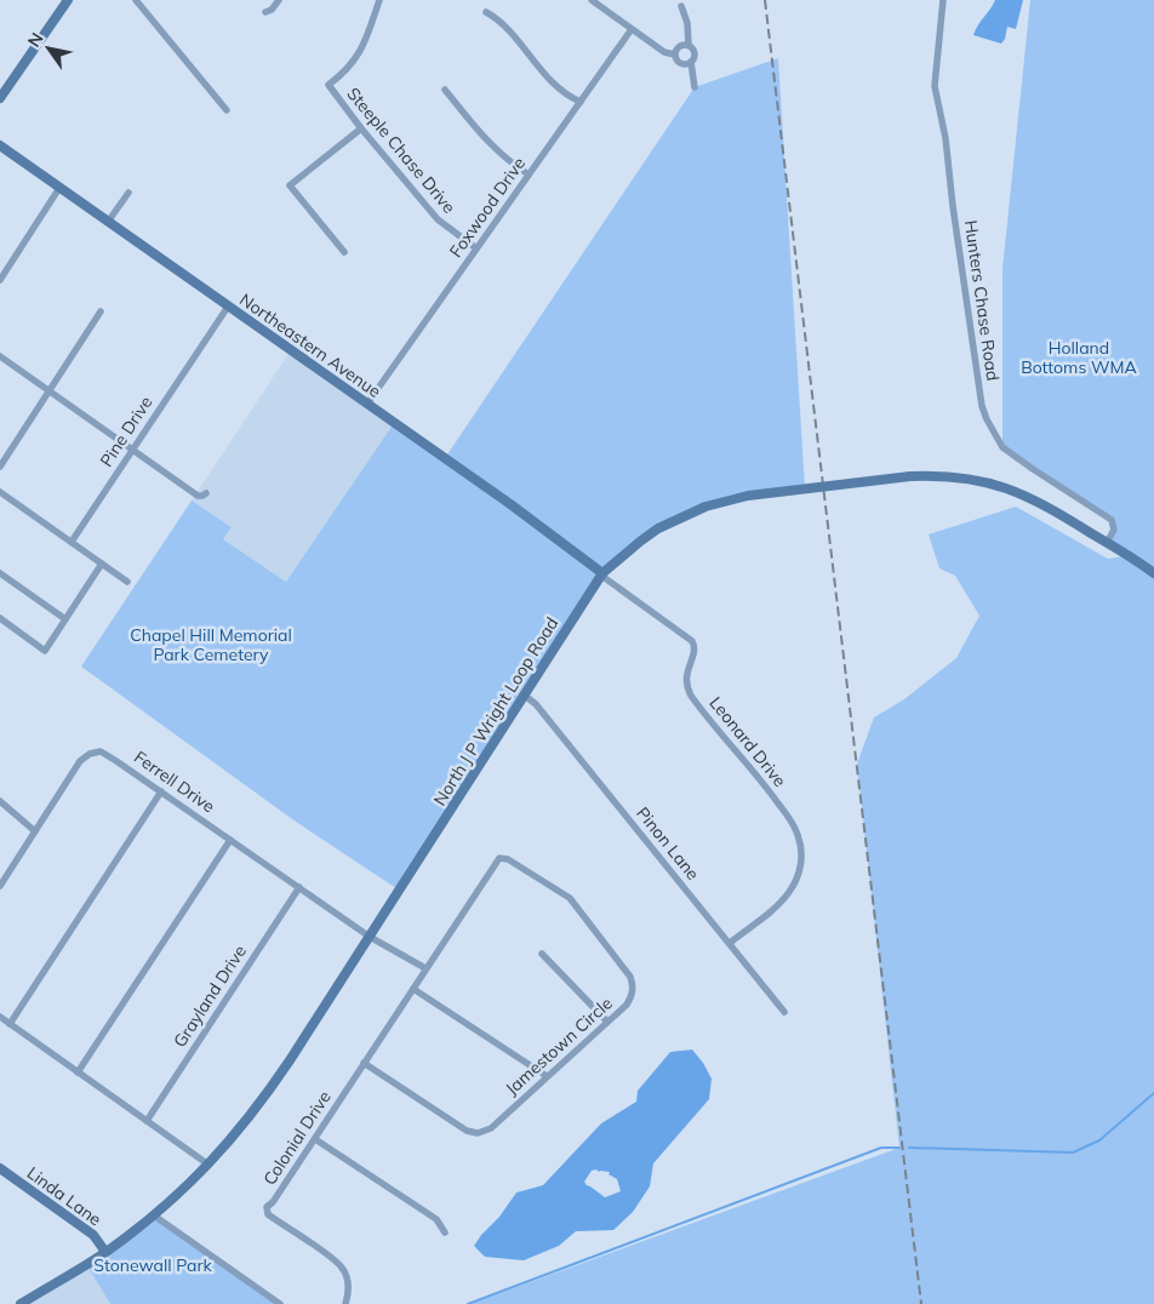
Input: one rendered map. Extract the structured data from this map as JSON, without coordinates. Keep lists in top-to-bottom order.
{
  "streets": {
    "main road": ["Northeastern Avenue", "North J P Wright Loop Road", "Linda Lane"],
    "street": [
      "Steeple Chase Drive",
      "Foxwood Drive",
      "Hunters Chase Road",
      "Pine Drive",
      "Leonard Drive",
      "Ferrell Drive",
      "Pinon Lane",
      "Grayland Drive",
      "Jamestown Circle",
      "Colonial Drive"
    ]
  },
  "crossings": [
    ["Steeple Chase Drive", "Foxwood Drive"],
    ["Foxwood Drive", "Northeastern Avenue"],
    ["Hunters Chase Road", "North J P Wright Loop Road"],
    ["Northeastern Avenue", "Pine Drive"],
    ["Northeastern Avenue", "North J P Wright Loop Road"],
    ["Northeastern Avenue", "Leonard Drive"],
    ["North J P Wright Loop Road", "Leonard Drive"],
    ["North J P Wright Loop Road", "Ferrell Drive"],
    ["North J P Wright Loop Road", "Pinon Lane"],
    ["North J P Wright Loop Road", "Linda Lane"],
    ["Leonard Drive", "Pinon Lane"],
    ["Ferrell Drive", "Grayland Drive"],
    ["Jamestown Circle", "Colonial Drive"]
  ],
  "parks": ["Holland Bottoms WMA", "Chapel Hill Memorial Park Cemetery", "Stonewall Park"],
  "north": "top left"
}
